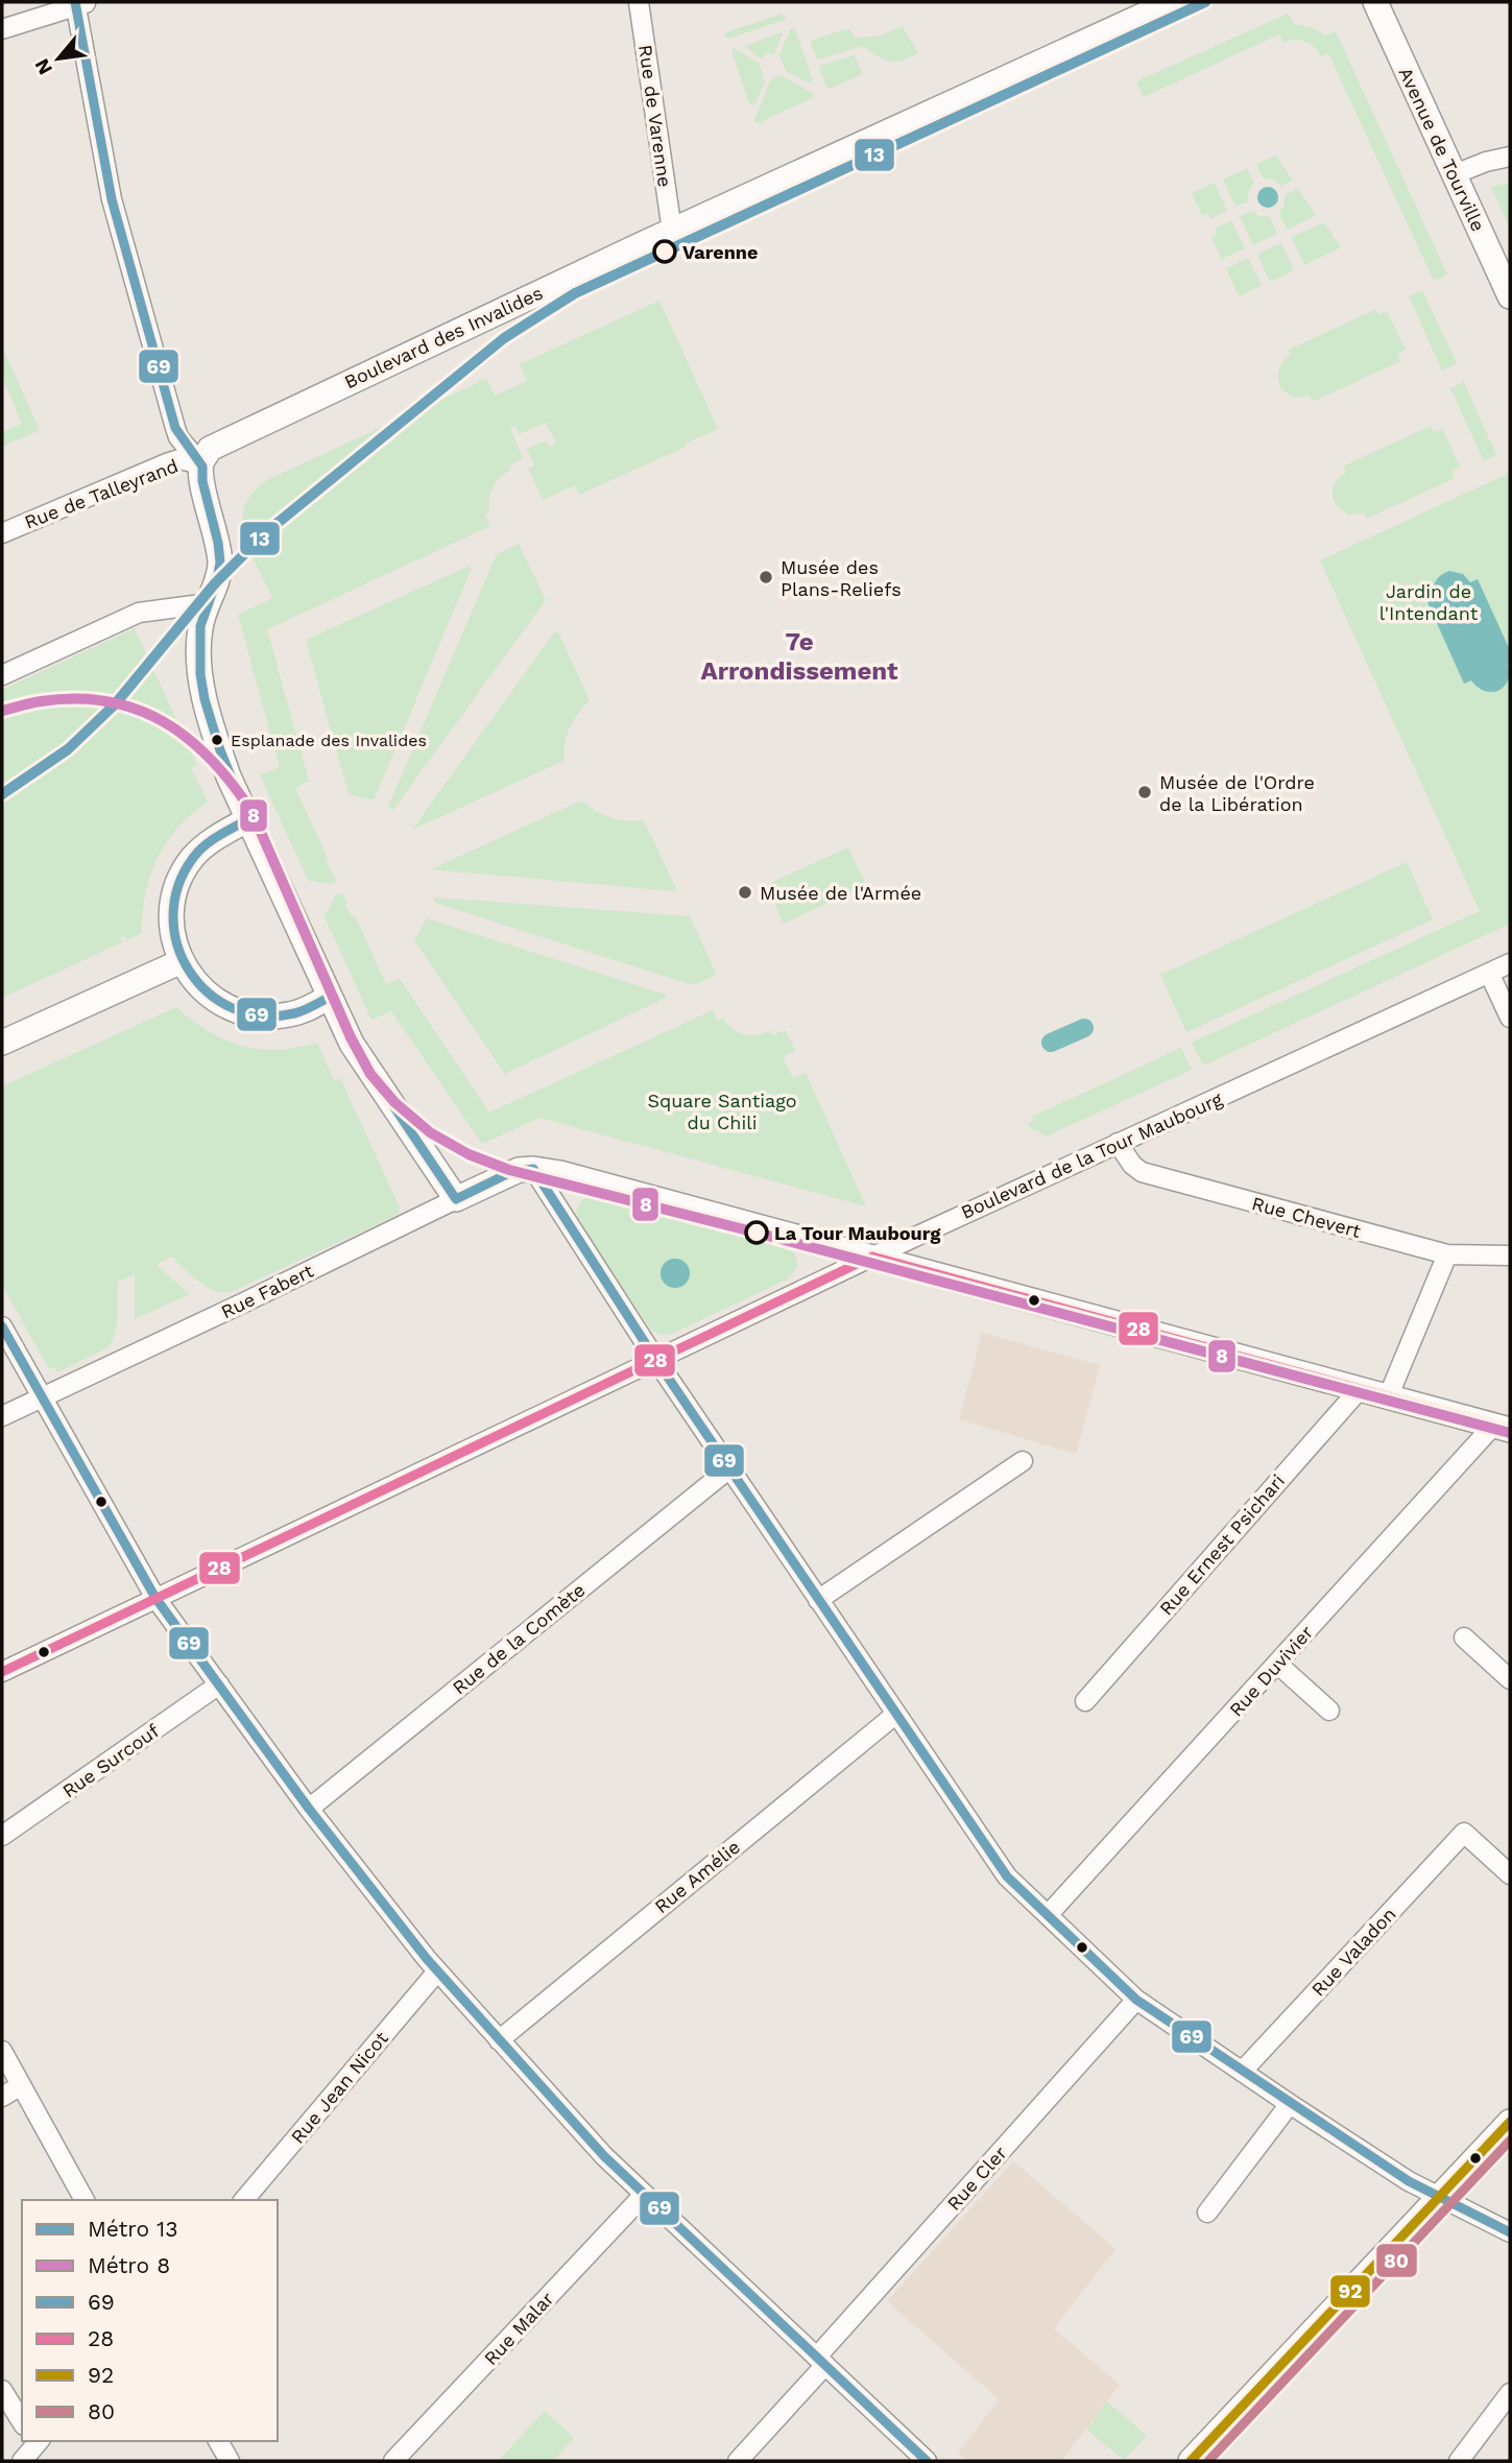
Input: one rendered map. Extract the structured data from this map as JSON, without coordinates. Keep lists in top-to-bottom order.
{
  "streets": {
    "main road": ["Avenue de Tourville", "Boulevard des Invalides", "Rue Fabert"],
    "street": [
      "Rue de Varenne",
      "Rue de Talleyrand",
      "Boulevard de la Tour Maubourg",
      "Rue Chevert",
      "Rue Ernest Psichari",
      "Rue de la Comète",
      "Rue Duvivier",
      "Rue Surcouf",
      "Rue Amélie",
      "Rue Valadon",
      "Rue Jean Nicot",
      "Rue Cler",
      "Rue Malar"
    ]
  },
  "crossings": [
    ["Rue de Varenne", "Boulevard des Invalides"],
    ["Boulevard des Invalides", "Rue de Talleyrand"],
    ["Boulevard de la Tour Maubourg", "Rue Chevert"]
  ],
  "districts": ["7e Arrondissement"],
  "parks": ["Jardin de l'Intendant", "Square Santiago du Chili"],
  "places": [
    "Varenne",
    "Musée des Plans-Reliefs",
    "Esplanade des Invalides",
    "Musée de l'Ordre de la Libération",
    "Musée de l'Armée",
    "La Tour Maubourg"
  ],
  "lines": [
    "metro line 13",
    "transit line 69",
    "metro line 8",
    "transit line 28",
    "transit line 92",
    "transit line 80"
  ],
  "legend": [
    "Métro 13",
    "Métro 8",
    "69",
    "28",
    "92",
    "80"
  ],
  "north": "bottom left"
}
